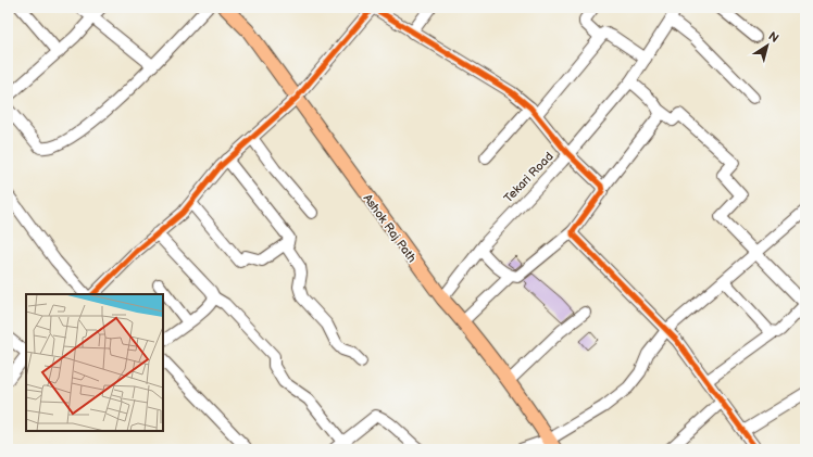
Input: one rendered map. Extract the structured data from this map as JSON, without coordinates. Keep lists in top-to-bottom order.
{
  "streets": {
    "main road": ["Ashok Raj Path"],
    "street": ["Tekari Road"]
  },
  "crossings": [
    ["Tekari Road", "Ashok Raj Path"]
  ],
  "north": "top right"
}
